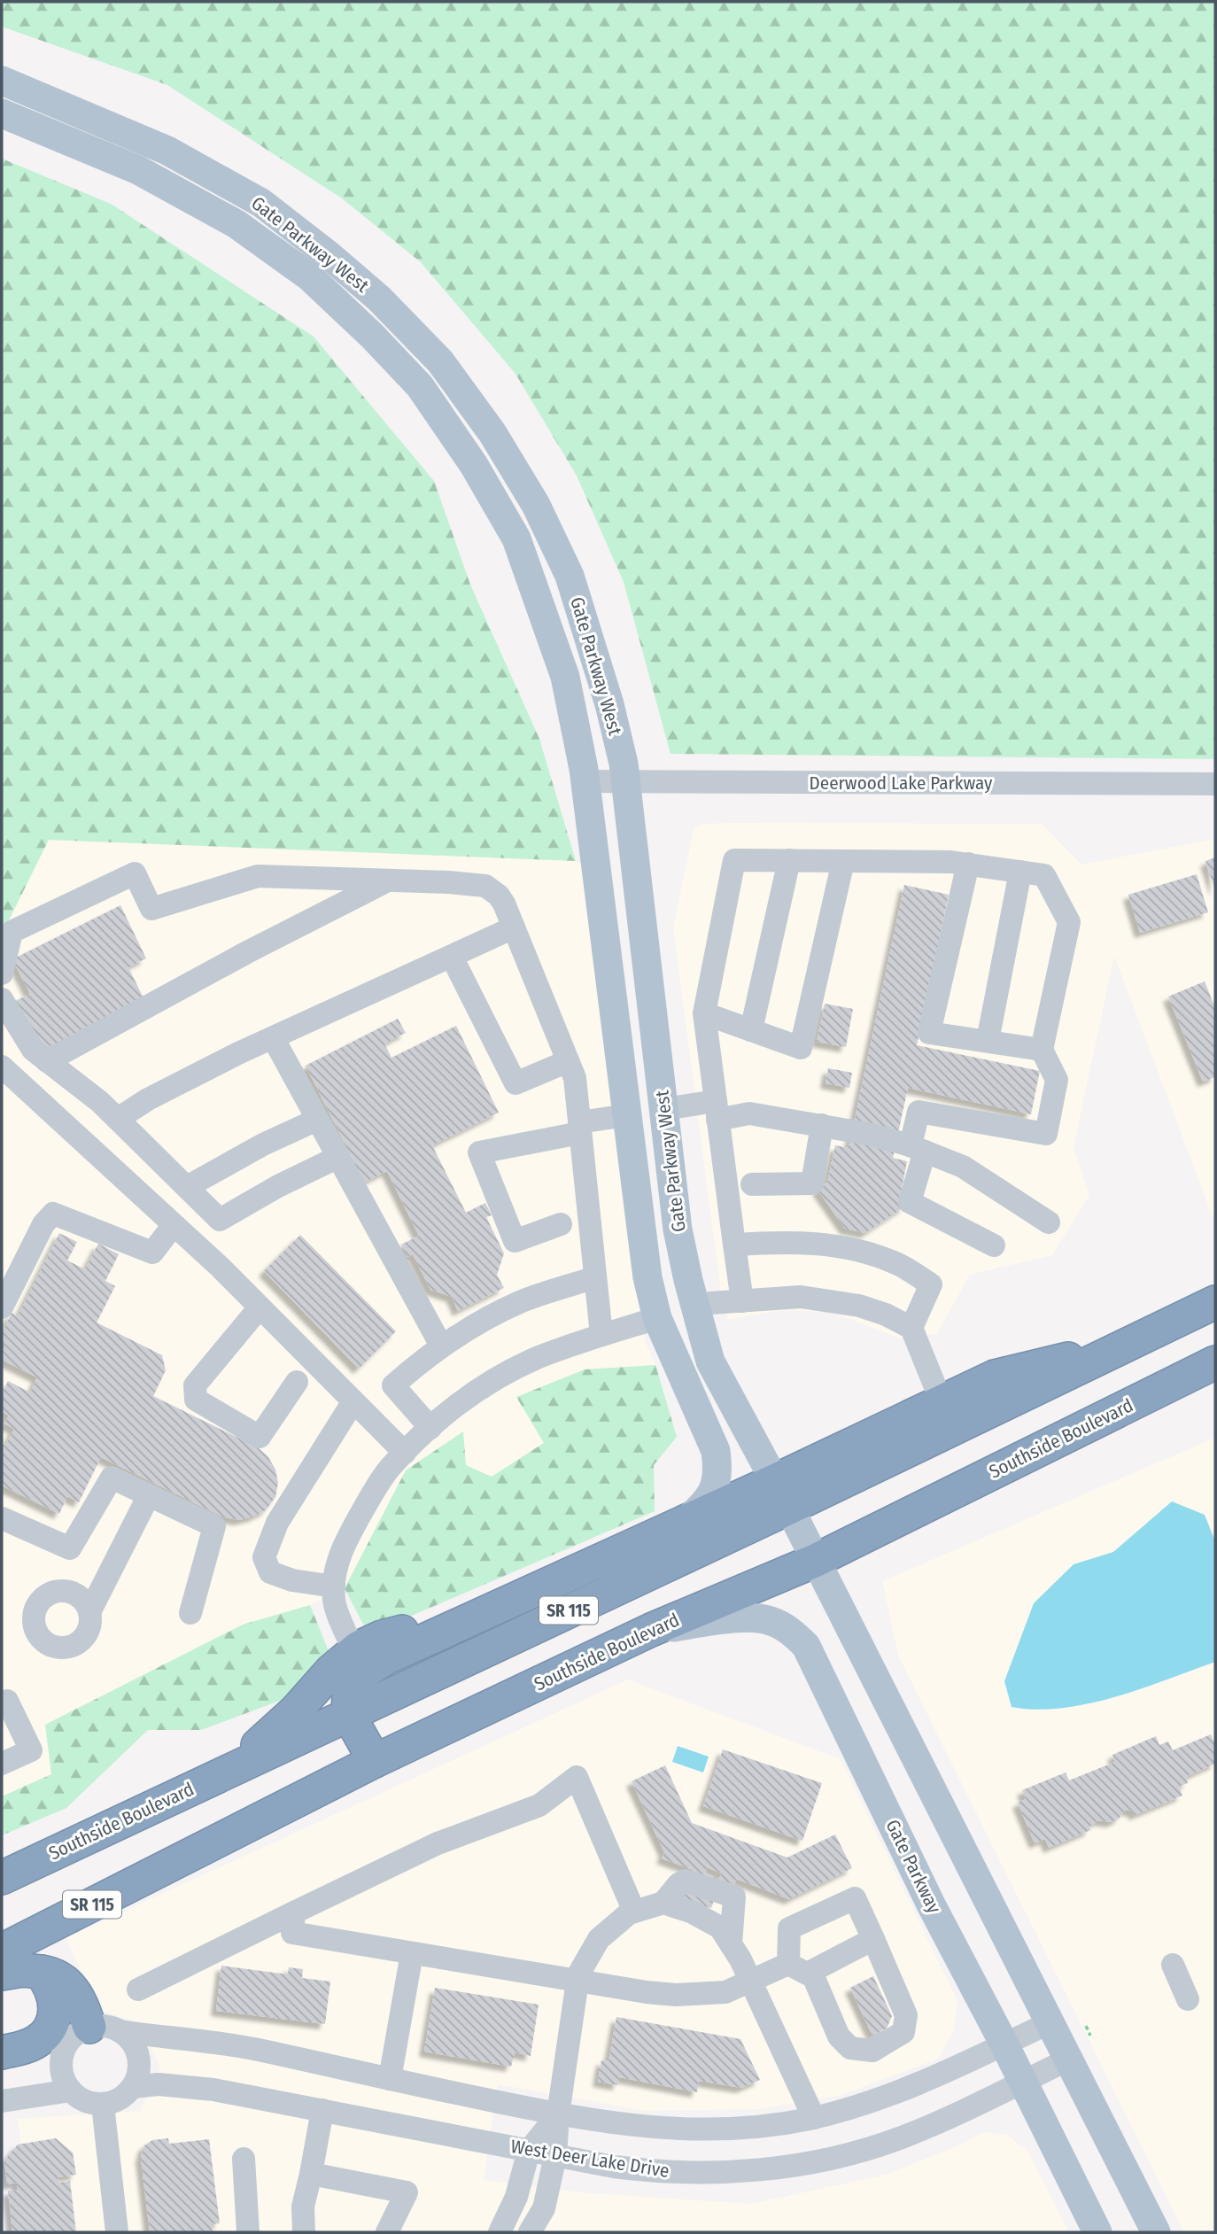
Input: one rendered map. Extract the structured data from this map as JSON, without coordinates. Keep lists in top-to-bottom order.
{
  "streets": {
    "highway": ["Southside Boulevard", "SR 115"],
    "main road": ["Gate Parkway West", "Gate Parkway"],
    "street": ["Deerwood Lake Parkway", "West Deer Lake Drive"]
  },
  "crossings": [
    ["Gate Parkway West", "Deerwood Lake Parkway"],
    ["Gate Parkway West", "Southside Boulevard"],
    ["Southside Boulevard", "Gate Parkway"],
    ["Gate Parkway", "West Deer Lake Drive"]
  ]
}
